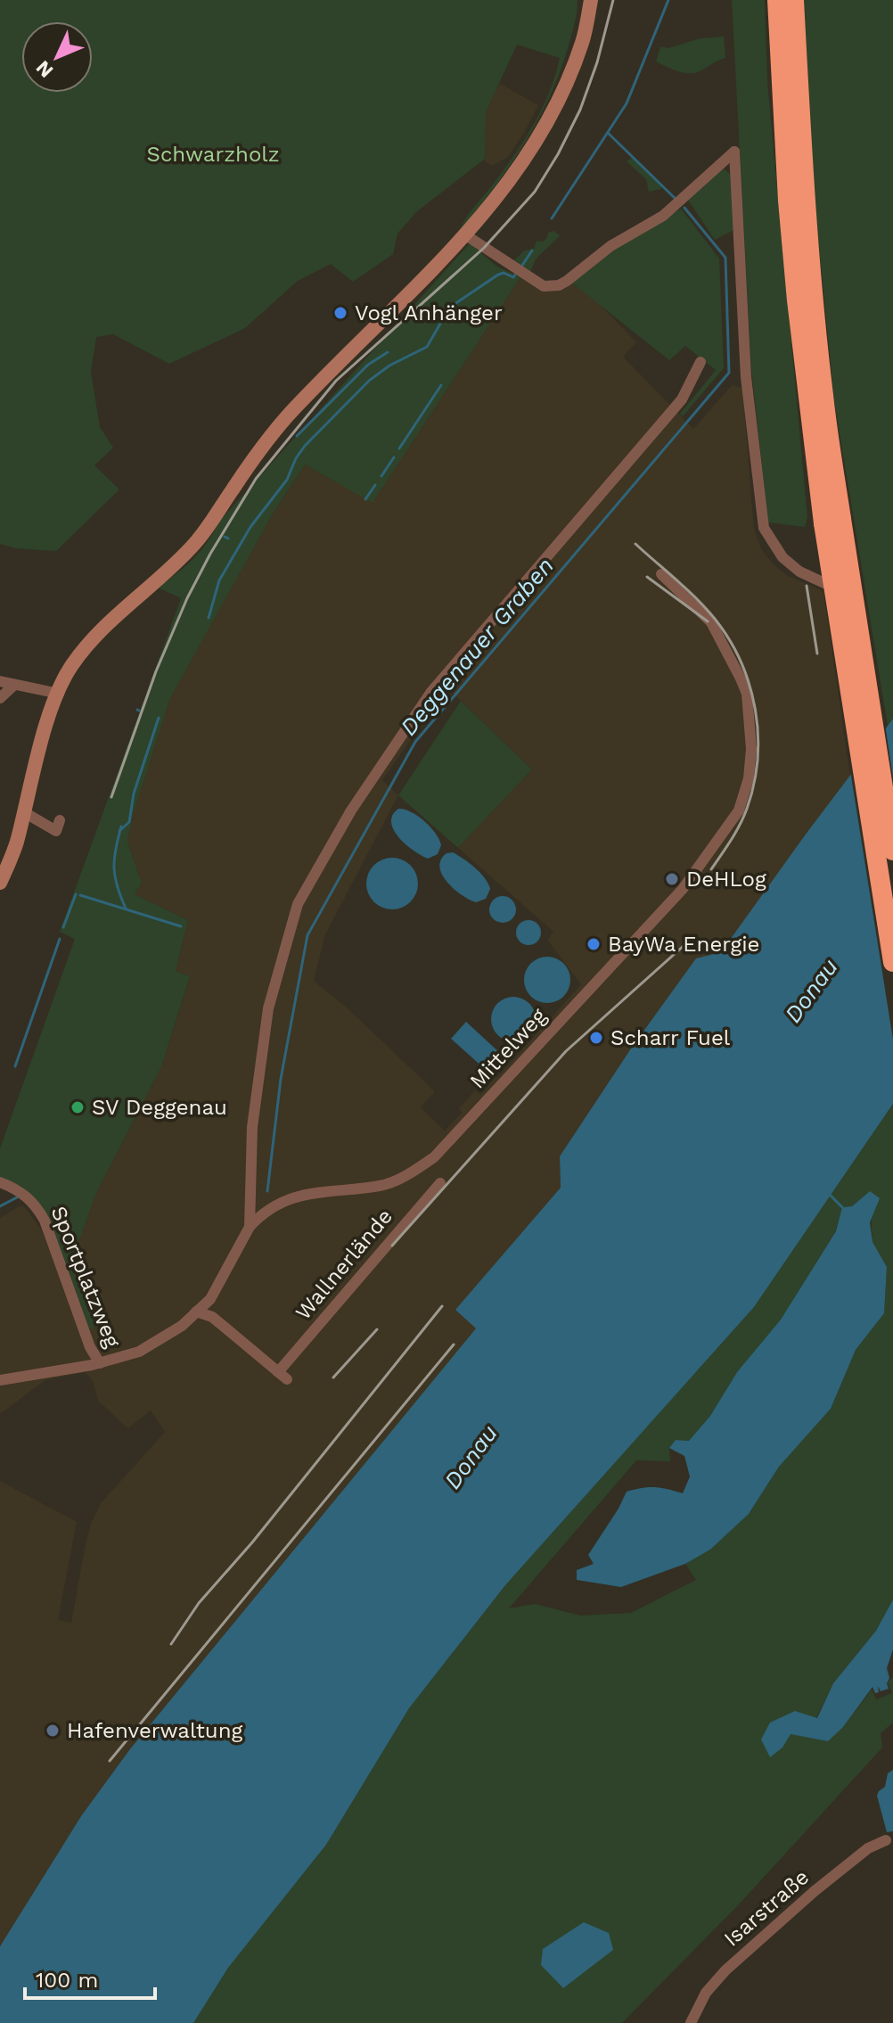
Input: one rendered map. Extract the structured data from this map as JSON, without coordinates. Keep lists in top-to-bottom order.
{
  "streets": {
    "street": [
      "Mittelweg",
      "Wallnerlände",
      "Sportplatzweg",
      "Isarstraße"
    ]
  },
  "water": ["Deggenauer Graben", "Donau"],
  "parks": ["Schwarzholz"],
  "places": [
    "Vogl Anhänger",
    "DeHLog",
    "BayWa Energie",
    "Scharr Fuel",
    "SV Deggenau",
    "Hafenverwaltung"
  ],
  "scale_bar": "100 m",
  "north": "bottom left"
}
